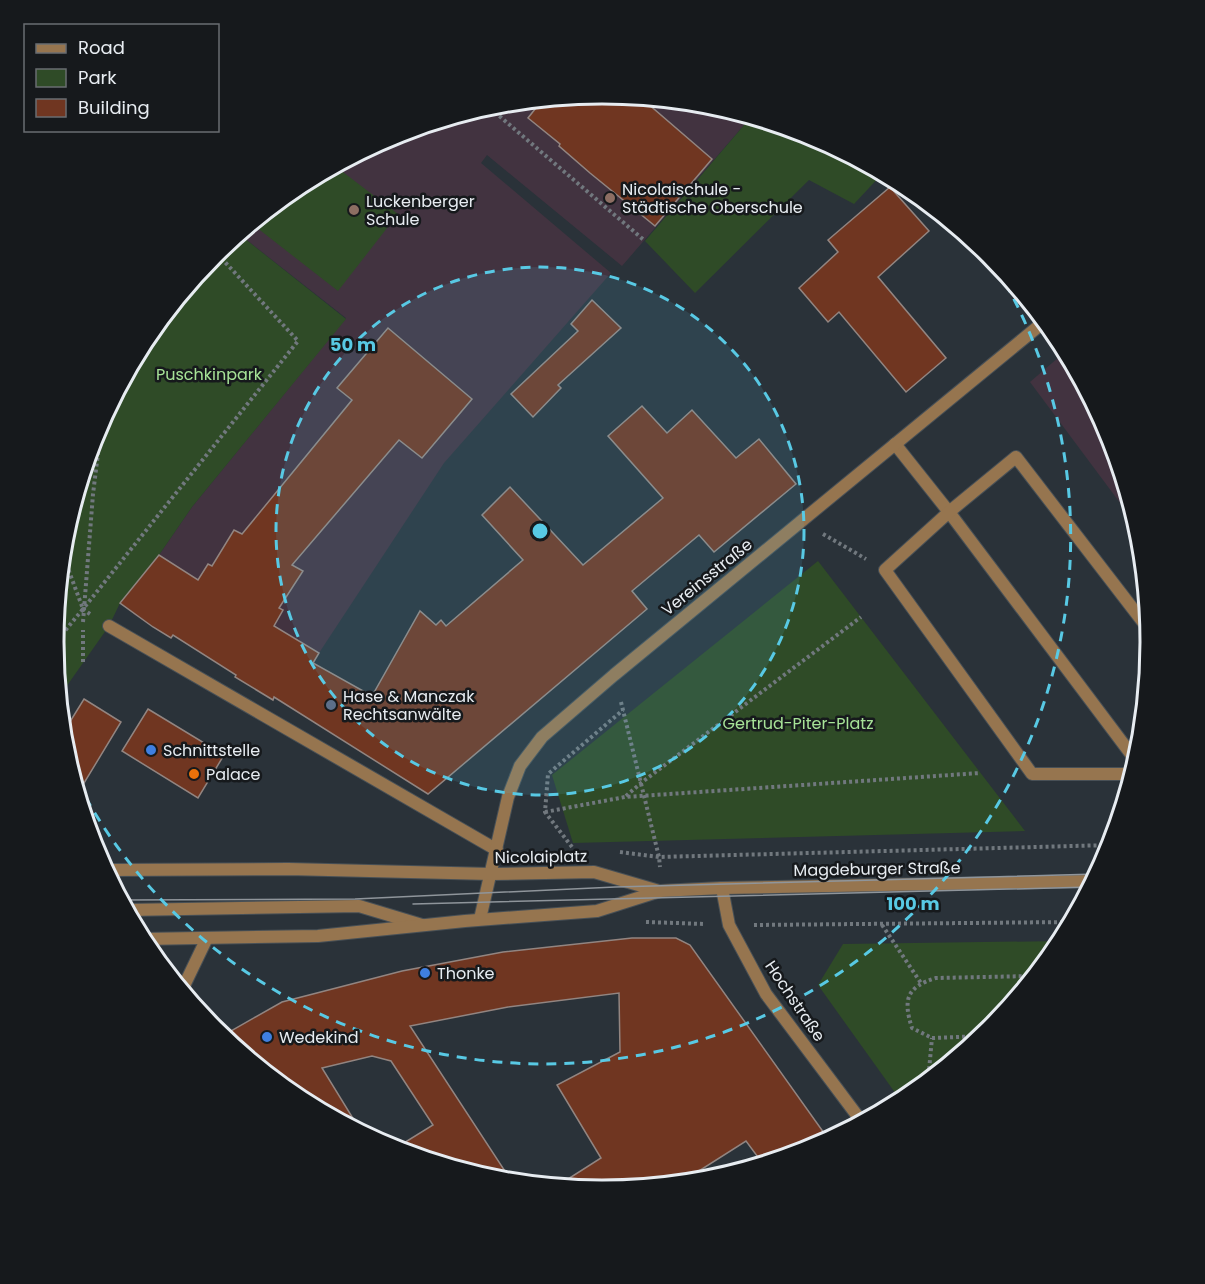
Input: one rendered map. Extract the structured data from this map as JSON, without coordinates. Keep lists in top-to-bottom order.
{
  "streets": {
    "street": [
      "Vereinsstraße",
      "Nicolaiplatz",
      "Magdeburger Straße",
      "Hochstraße"
    ]
  },
  "crossings": [
    ["Vereinsstraße", "Nicolaiplatz"],
    ["Nicolaiplatz", "Magdeburger Straße"],
    ["Magdeburger Straße", "Hochstraße"]
  ],
  "parks": ["Puschkinpark", "Gertrud-Piter-Platz"],
  "places": [
    "Nicolaischule - Städtische Oberschule",
    "Luckenberger Schule",
    "Hase & Manczak Rechtsanwälte",
    "Schnittstelle",
    "Palace",
    "Thonke",
    "Wedekind"
  ],
  "legend": ["Road", "Park", "Building"],
  "rings": ["50 m", "100 m"]
}
